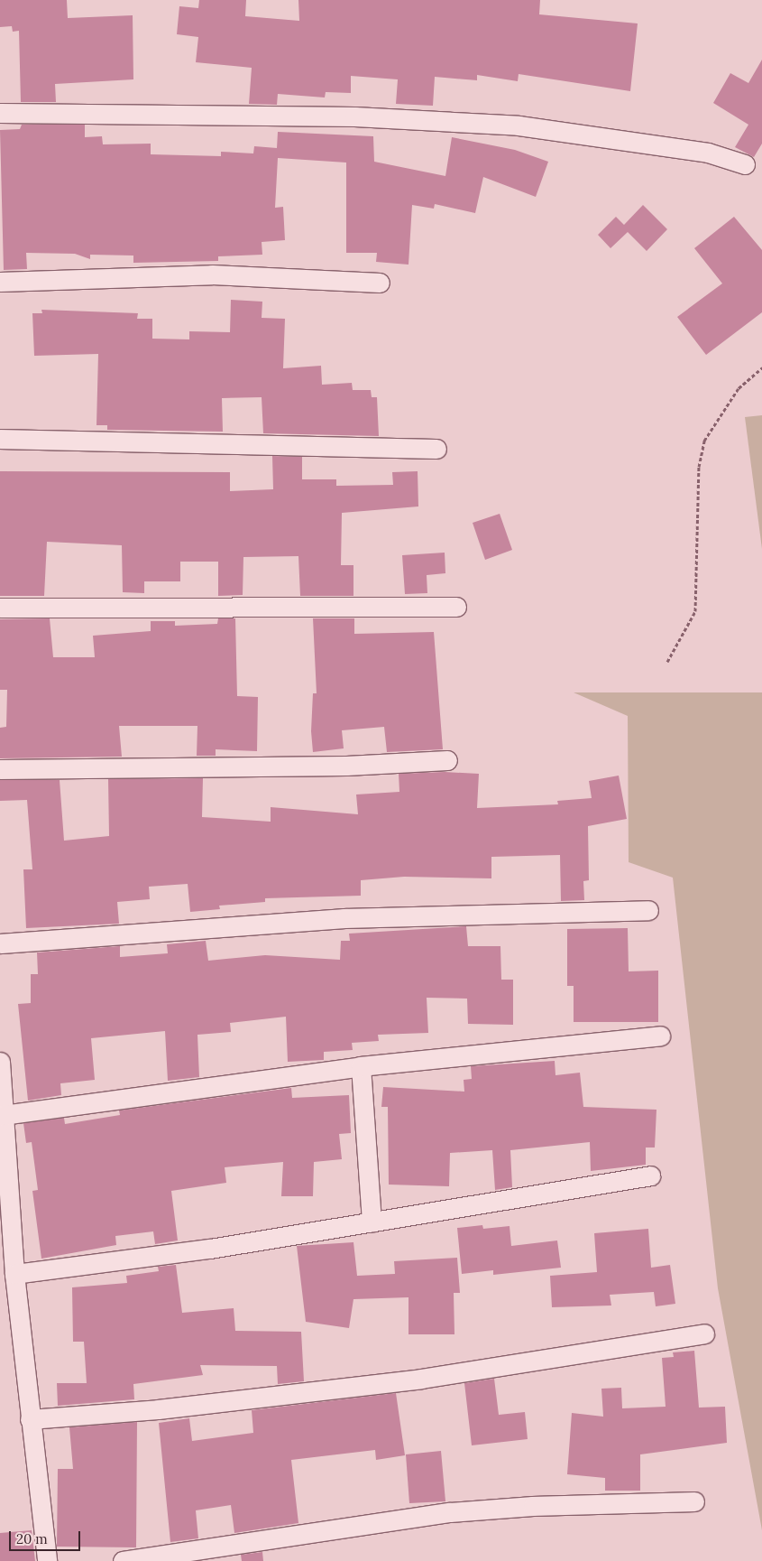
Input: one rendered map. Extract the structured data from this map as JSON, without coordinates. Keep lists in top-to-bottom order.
{
  "scale_bar": "20 m"
}
